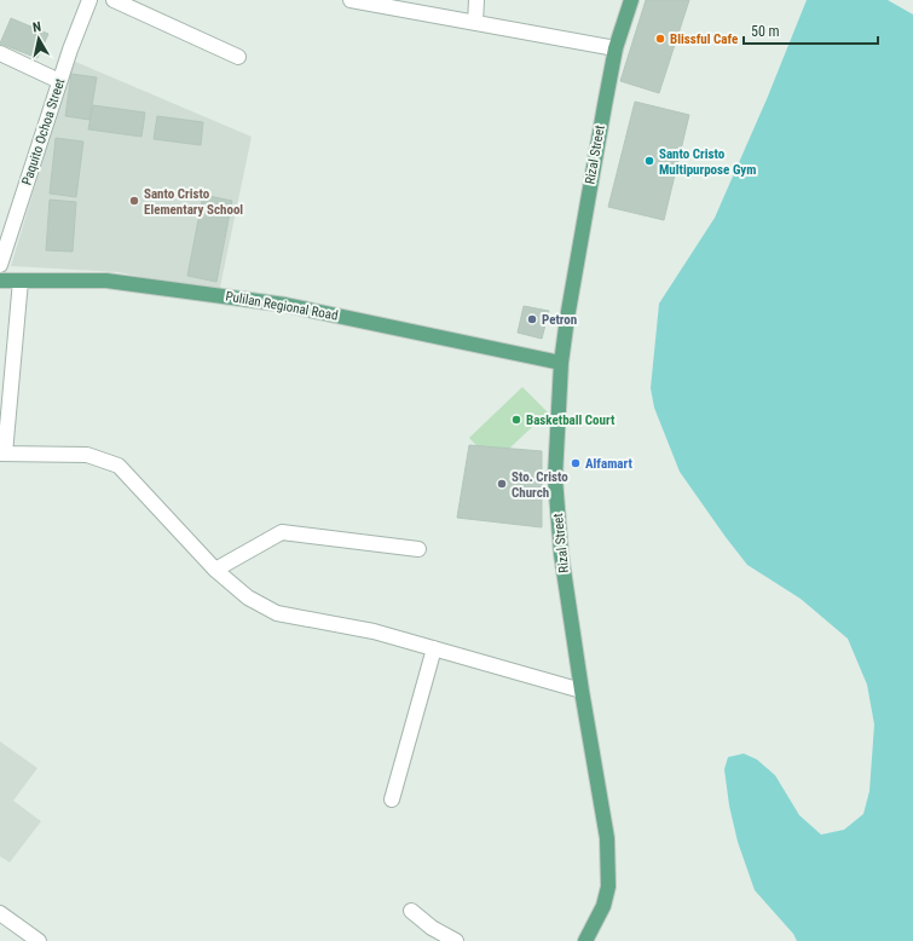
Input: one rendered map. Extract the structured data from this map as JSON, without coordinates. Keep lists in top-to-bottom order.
{
  "streets": {
    "main road": ["Rizal Street", "Pulilan Regional Road"],
    "street": ["Paquito Ochoa Street"]
  },
  "crossings": [
    ["Rizal Street", "Pulilan Regional Road"]
  ],
  "places": [
    "Blissful Cafe",
    "Santo Cristo Multipurpose Gym",
    "Santo Cristo Elementary School",
    "Petron",
    "Basketball Court",
    "Alfamart",
    "Sto. Cristo Church"
  ],
  "scale_bar": "50 m",
  "north": "top"
}
